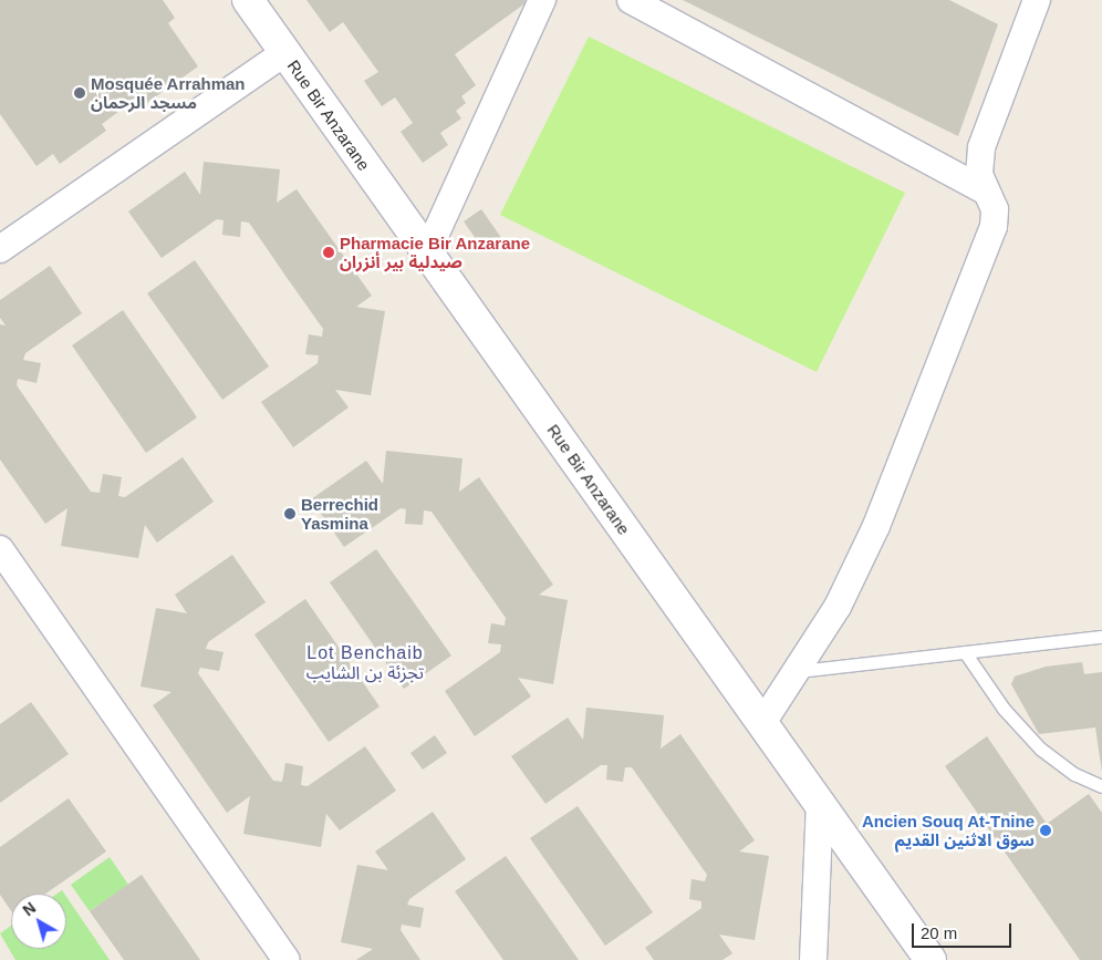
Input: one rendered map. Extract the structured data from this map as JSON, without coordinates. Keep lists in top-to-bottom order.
{
  "streets": {
    "street": ["Rue Bir Anzarane"]
  },
  "districts": ["Lot Benchaib تجزئة بن الشايب"],
  "places": [
    "Mosquée Arrahman مسجد الرحمان",
    "Pharmacie Bir Anzarane صيدلية بير أنزران",
    "Berrechid Yasmina",
    "Ancien Souq At-Tnine سوق الاثنين القديم"
  ],
  "scale_bar": "20 m",
  "north": "top left"
}
